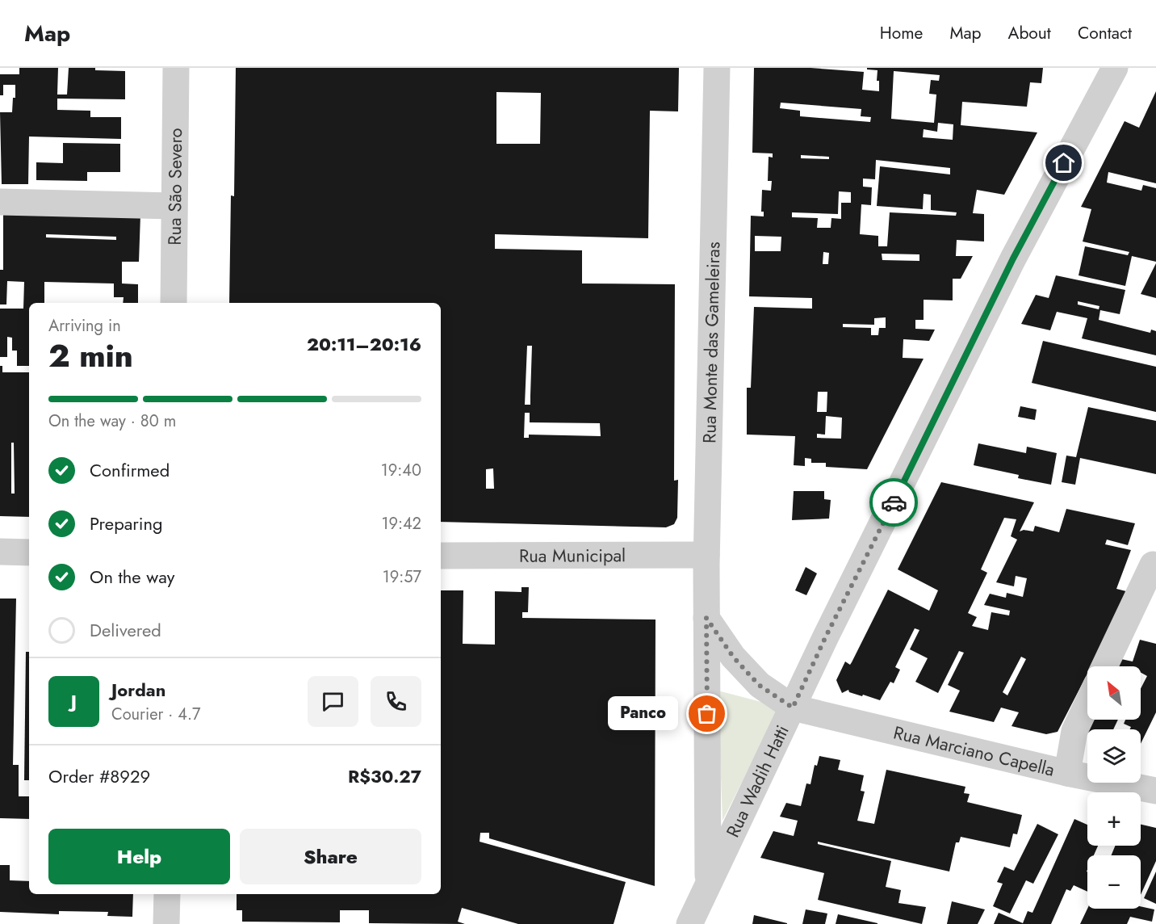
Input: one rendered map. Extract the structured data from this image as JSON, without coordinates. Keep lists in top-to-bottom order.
{
  "streets": {
    "street": [
      "Rua São Severo",
      "Rua Monte das Gameleiras",
      "Rua Municipal",
      "Rua Marciano Capella",
      "Rua Wadih Hatti"
    ]
  },
  "crossings": [
    ["Rua Monte das Gameleiras", "Rua Municipal"],
    ["Rua Monte das Gameleiras", "Rua Wadih Hatti"],
    ["Rua Marciano Capella", "Rua Wadih Hatti"]
  ],
  "places": ["Panco"],
  "north": "top left",
  "page": {
    "header": "Map",
    "nav": [
      "Home",
      "Map",
      "About",
      "Contact"
    ],
    "heading": ["2 min", "Arriving in", "20:11–20:16"],
    "panel": [
      "Jordan",
      "Courier · 4.7",
      "Order #8929",
      "R$30.27"
    ],
    "bar": "On the way · 80 m",
    "list": [
      ["Confirmed", "19:40"],
      ["Preparing", "19:42"],
      ["On the way", "19:57"],
      "Delivered"
    ],
    "map_buttons": ["+", "−"],
    "round": "J",
    "bubble": "Panco",
    "buttons": ["Help", "Share"]
  }
}
